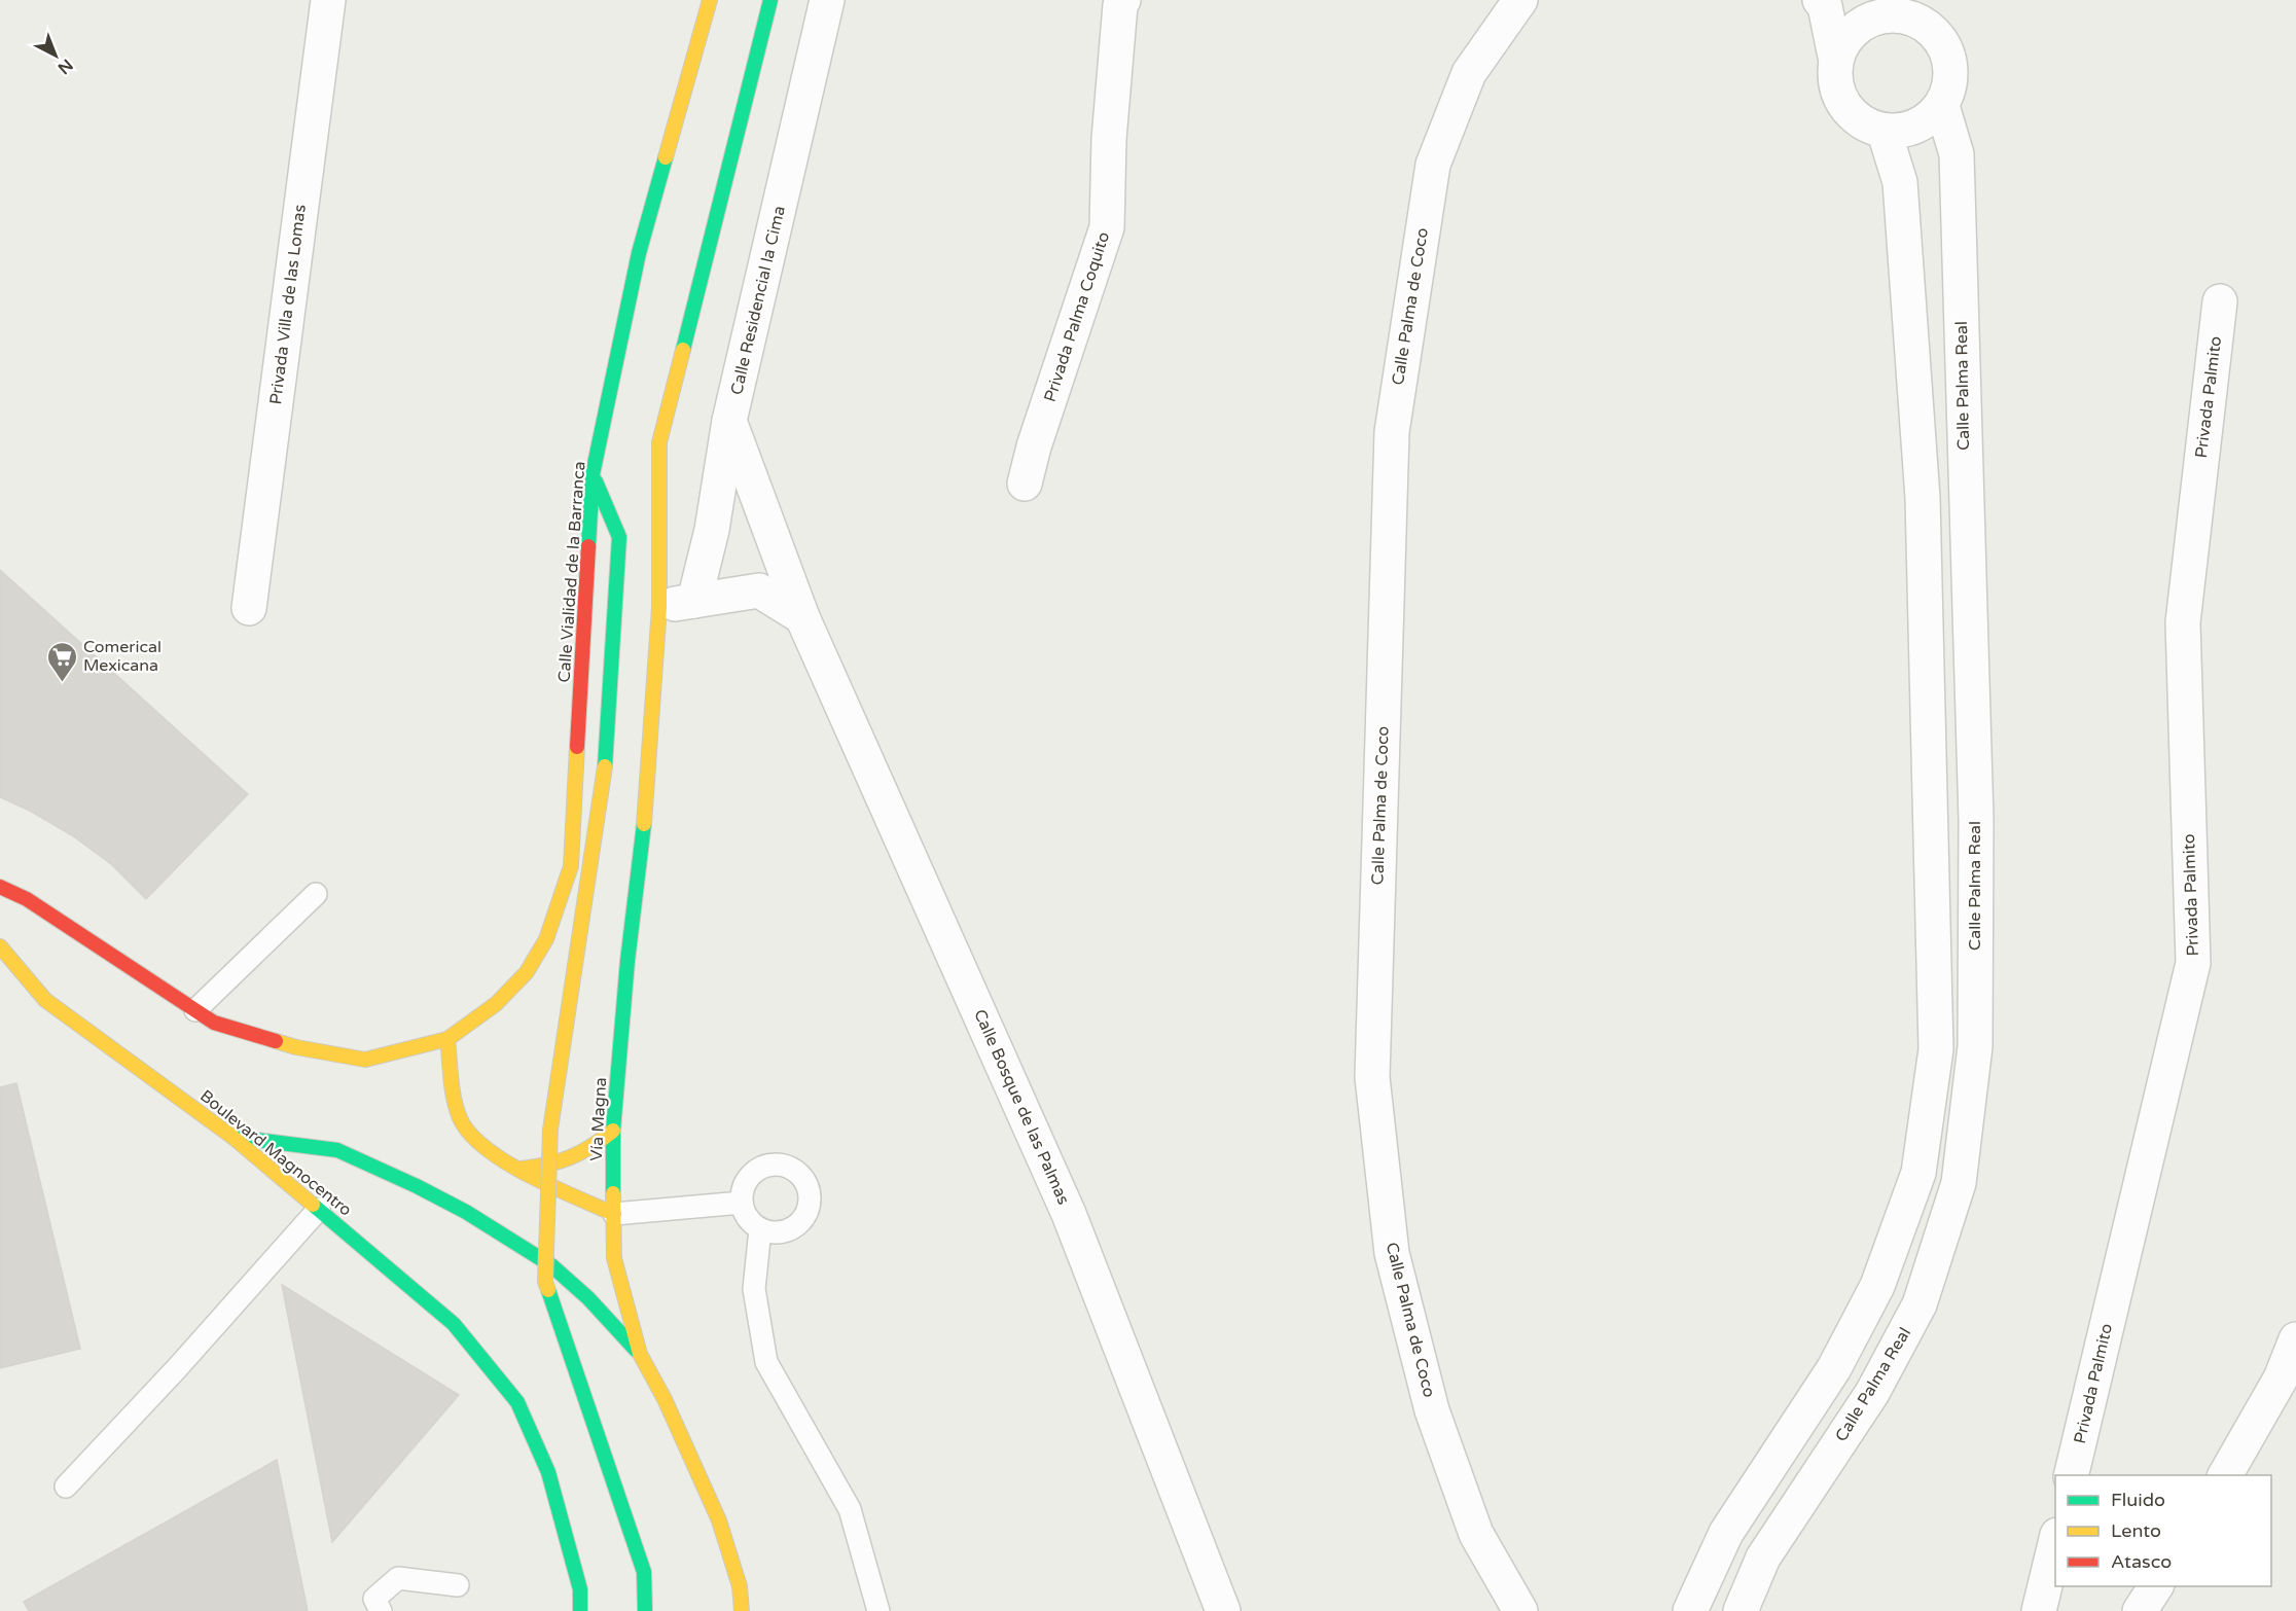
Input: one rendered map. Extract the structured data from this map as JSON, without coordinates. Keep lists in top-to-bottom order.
{
  "streets": {
    "main road": ["Calle Vialidad de la Barranca", "Vía Magna", "Boulevard Magnocentro"],
    "street": [
      "Calle Residencial la Cima",
      "Privada Villa de las Lomas",
      "Calle Palma de Coco",
      "Privada Palma Coquito",
      "Calle Palma Real",
      "Privada Palmito",
      "Calle Bosque de las Palmas"
    ]
  },
  "crossings": [
    ["Calle Residencial la Cima", "Calle Bosque de las Palmas"]
  ],
  "places": {
    "supermarket": ["Comerical Mexicana"]
  },
  "legend": ["Fluido", "Lento", "Atasco"],
  "north": "bottom right"
}
